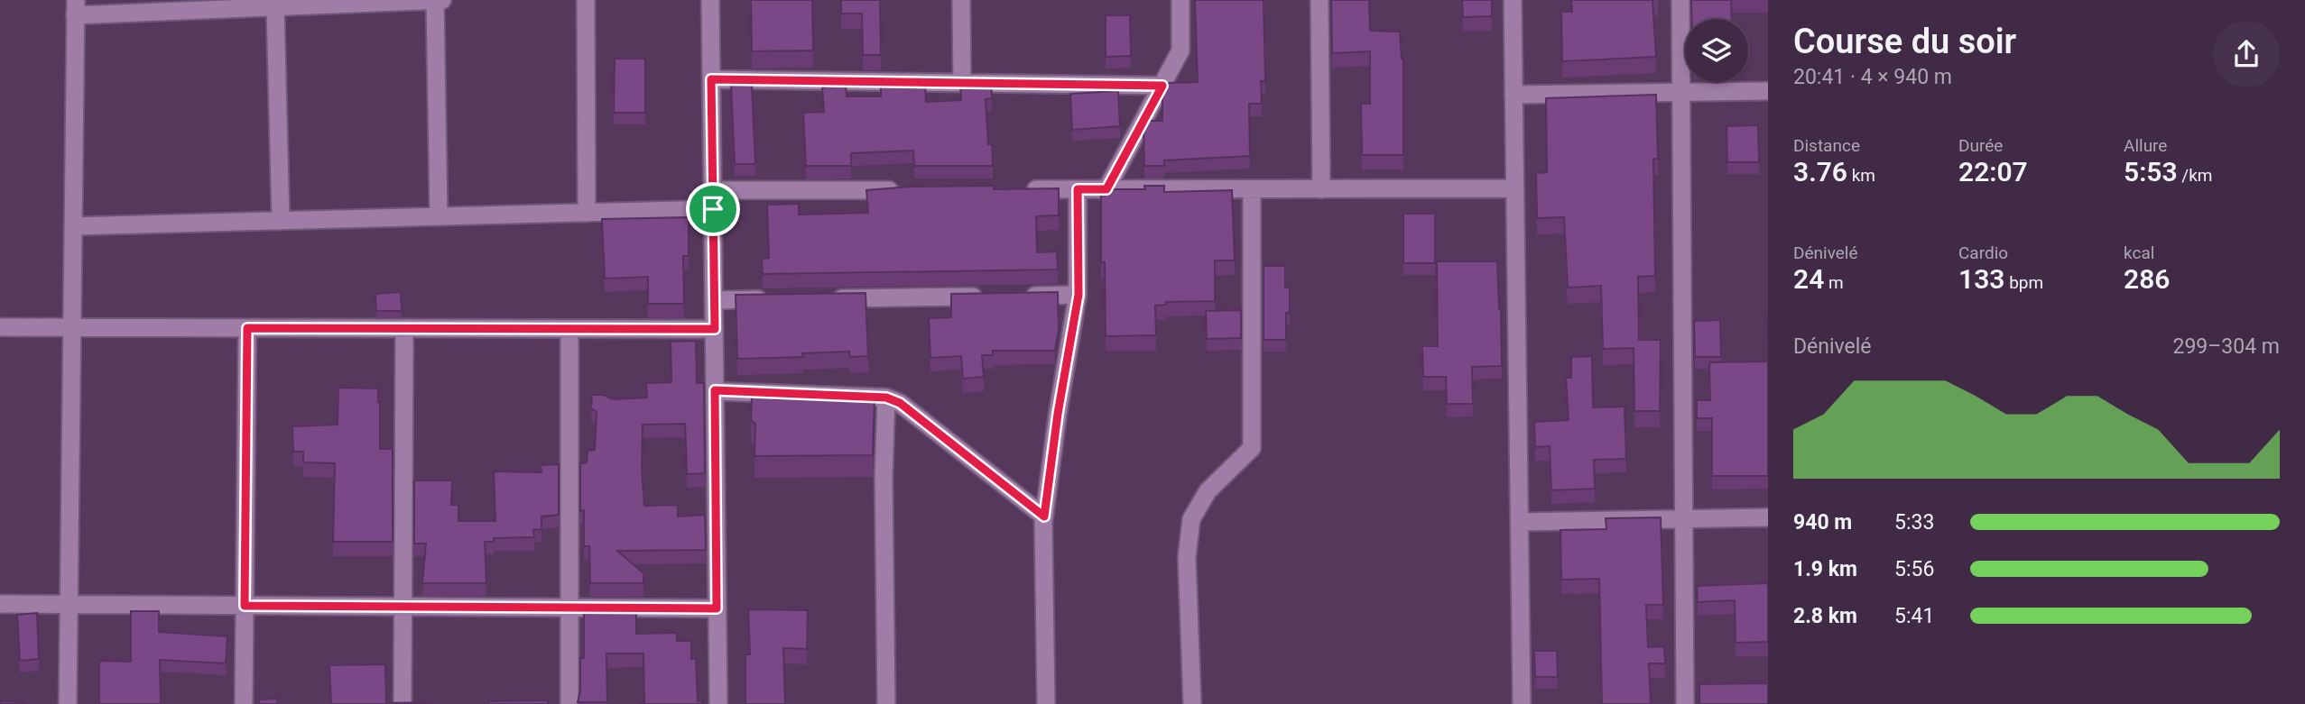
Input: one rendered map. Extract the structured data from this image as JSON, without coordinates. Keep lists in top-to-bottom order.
{
  "page": {
    "heading": ["Course du soir", "20:41 · 4 × 940 m"],
    "stats": [
      ["Distance", "3.76 km"],
      ["Durée", "22:07"],
      ["Allure", "5:53 /km"],
      ["Dénivelé", "24 m"],
      ["Cardio", "133 bpm"],
      ["kcal", "286"]
    ],
    "chart": ["Dénivelé", "299–304 m"],
    "list": [
      {
        "name": "940 m",
        "note": "5:33"
      },
      {
        "name": "1.9 km",
        "note": "5:56"
      },
      {
        "name": "2.8 km",
        "note": "5:41"
      }
    ]
  }
}
